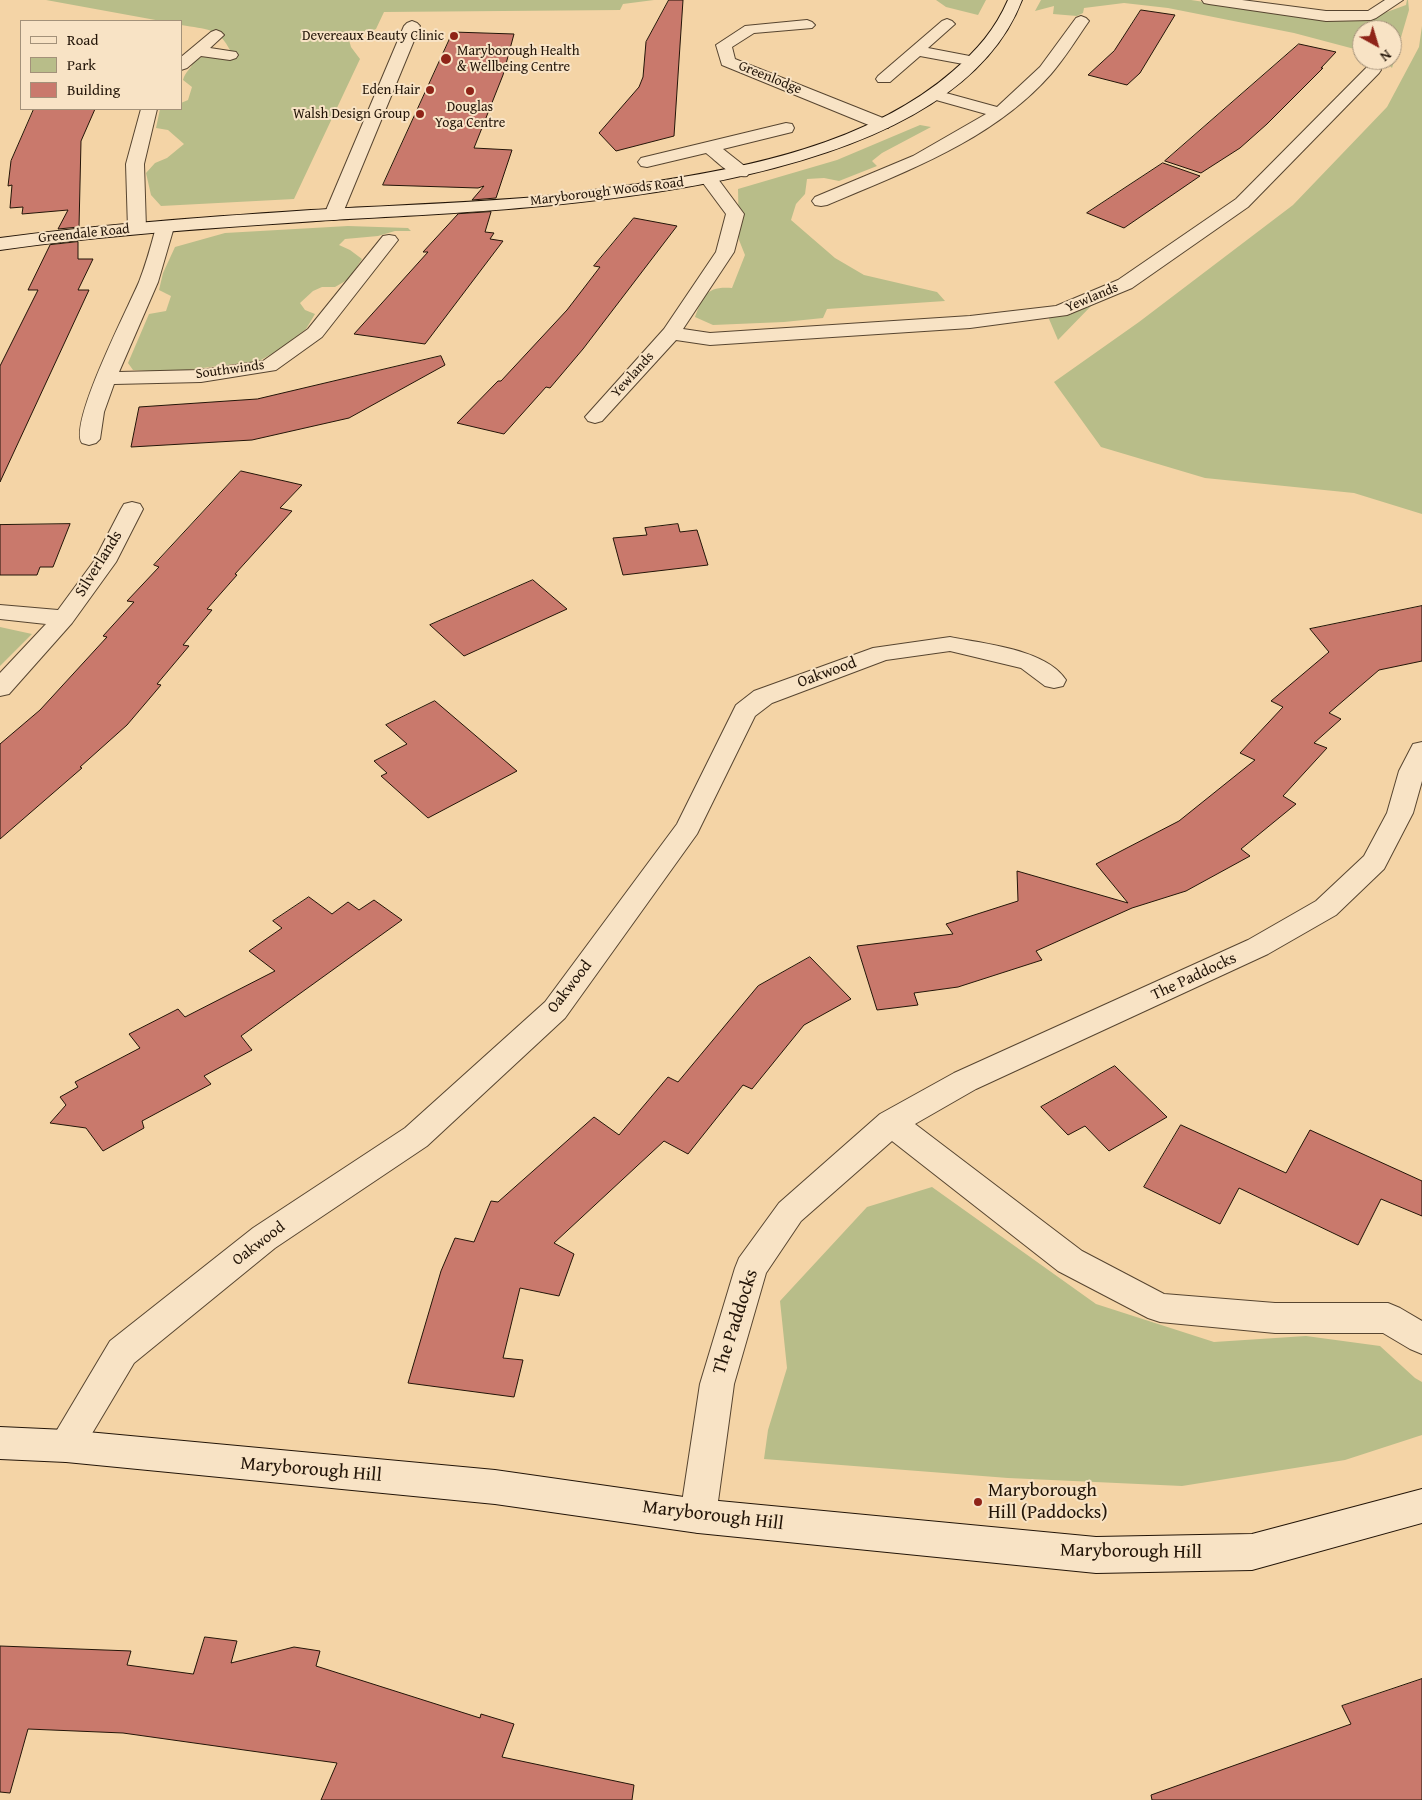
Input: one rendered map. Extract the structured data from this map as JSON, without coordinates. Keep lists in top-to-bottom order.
{
  "streets": {
    "street": [
      "Greenlodge",
      "Maryborough Woods Road",
      "Greendale Road",
      "Yewlands",
      "Southwinds",
      "Silverlands",
      "Oakwood",
      "The Paddocks",
      "Maryborough Hill"
    ]
  },
  "crossings": [
    ["Greenlodge", "Maryborough Woods Road"],
    ["Maryborough Woods Road", "Greendale Road"],
    ["Maryborough Woods Road", "Yewlands"],
    ["Oakwood", "Maryborough Hill"],
    ["The Paddocks", "Maryborough Hill"]
  ],
  "places": [
    "Devereaux Beauty Clinic",
    "Maryborough Health & Wellbeing Centre",
    "Eden Hair",
    "Douglas Yoga Centre",
    "Walsh Design Group",
    "Maryborough Hill (Paddocks)"
  ],
  "legend": ["Road", "Park", "Building"],
  "north": "bottom right"
}
